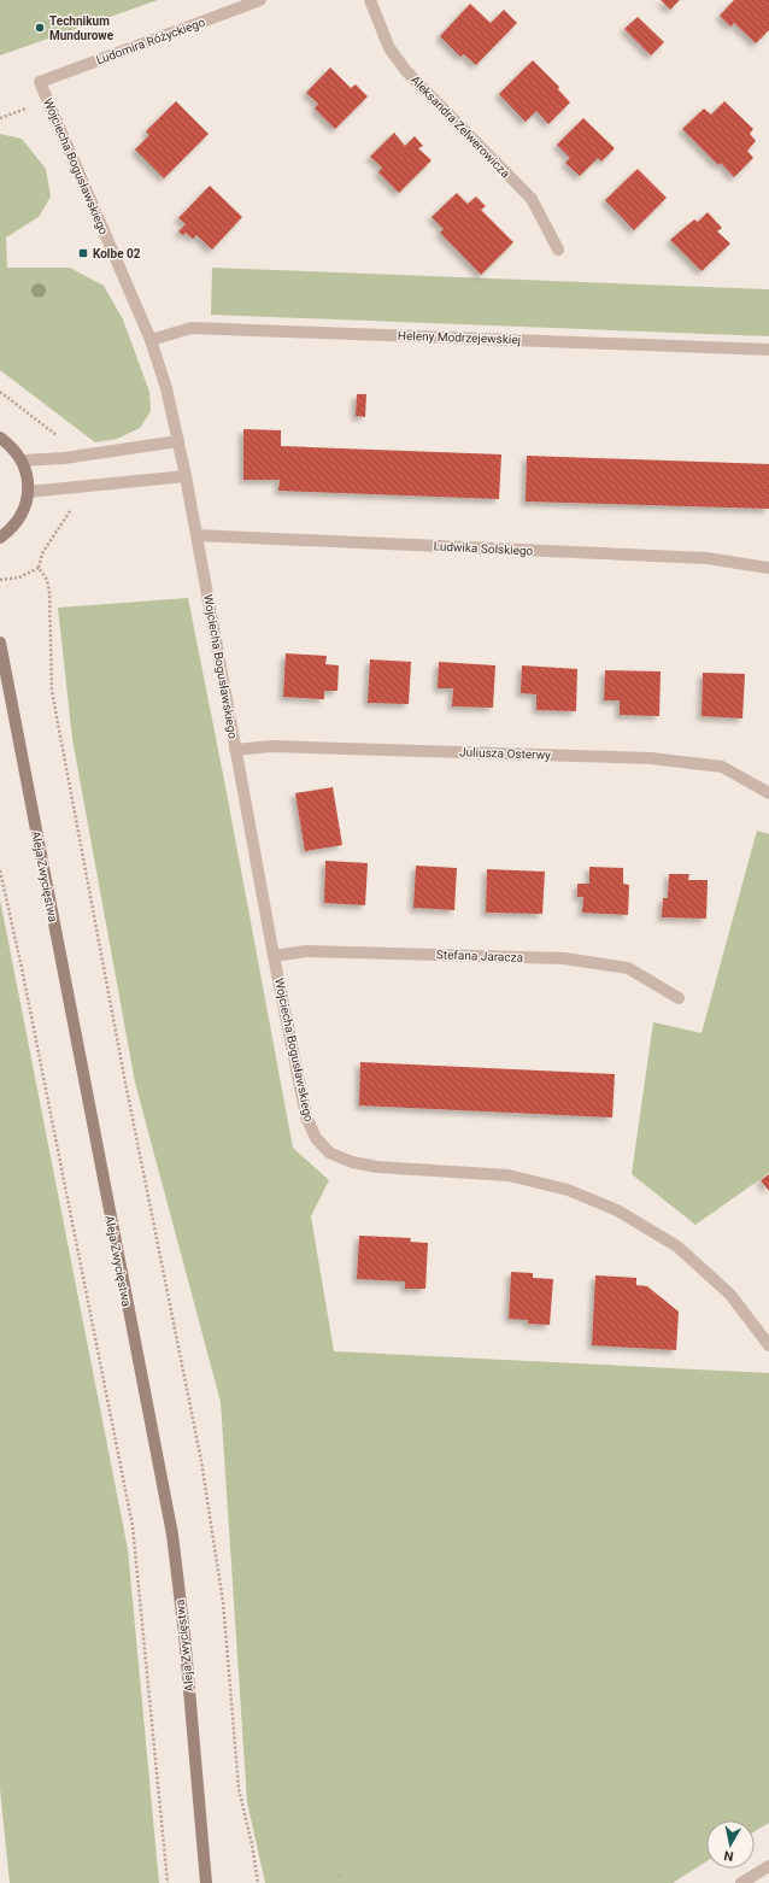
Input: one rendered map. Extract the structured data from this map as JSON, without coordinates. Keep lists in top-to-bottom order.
{
  "streets": {
    "main road": ["Aleja Zwycięstwa"],
    "street": [
      "Ludomira Różyckiego",
      "Aleksandra Zelwerowicza",
      "Wojciecha Bogusławskiego",
      "Heleny Modrzejewskiej",
      "Ludwika Solskiego",
      "Juliusza Osterwy",
      "Stefana Jaracza"
    ]
  },
  "crossings": [
    ["Ludomira Różyckiego", "Wojciecha Bogusławskiego"],
    ["Wojciecha Bogusławskiego", "Heleny Modrzejewskiej"],
    ["Wojciecha Bogusławskiego", "Ludwika Solskiego"],
    ["Wojciecha Bogusławskiego", "Juliusza Osterwy"],
    ["Wojciecha Bogusławskiego", "Stefana Jaracza"]
  ],
  "places": {
    "other": ["Technikum Mundurowe"],
    "transit": ["Kolbe 02"]
  },
  "north": "bottom"
}
